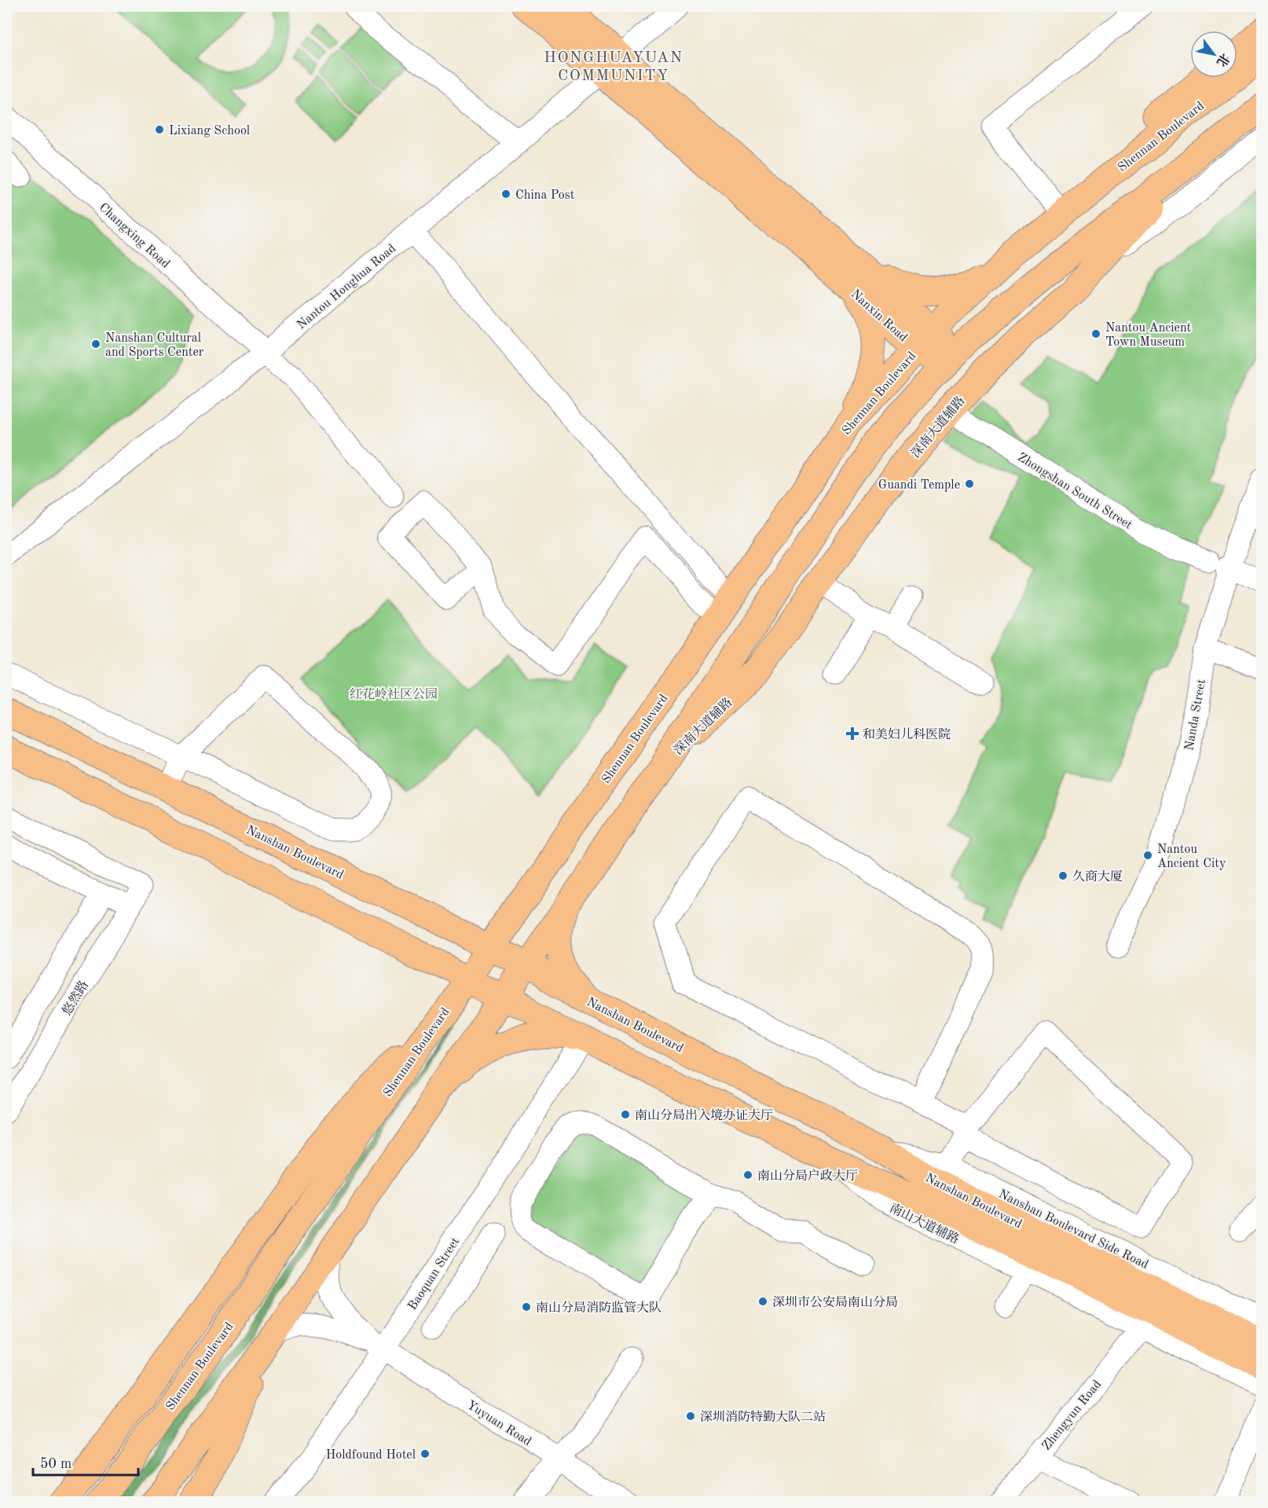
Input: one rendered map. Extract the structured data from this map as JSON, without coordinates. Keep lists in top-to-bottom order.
{
  "streets": {
    "main road": [
      "Shennan Boulevard",
      "Nanxin Road",
      "深南大道辅路",
      "Nanshan Boulevard"
    ],
    "street": [
      "Changxing Road",
      "Nantou Honghua Road",
      "Zhongshan South Street",
      "Nanda Street",
      "悠然路",
      "Nanshan Boulevard Side Road",
      "Baoquan Street",
      "Zhengyun Road",
      "Yuyuan Road"
    ]
  },
  "crossings": [
    ["Shennan Boulevard", "Nanxin Road"],
    ["Shennan Boulevard", "Nanshan Boulevard"],
    ["Changxing Road", "Nantou Honghua Road"],
    ["Nantou Honghua Road", "Nanxin Road"],
    ["深南大道辅路", "Zhongshan South Street"],
    ["Zhongshan South Street", "Nanda Street"],
    ["Nanshan Boulevard", "Nanshan Boulevard Side Road"],
    ["Nanshan Boulevard", "Baoquan Street"],
    ["Baoquan Street", "Yuyuan Road"]
  ],
  "districts": ["HONGHUAYUAN COMMUNITY"],
  "parks": ["红花岭社区公园"],
  "places": {
    "other": [
      "Lixiang School",
      "China Post",
      "Nantou Ancient Town Museum",
      "Nanshan Cultural and Sports Center",
      "Guandi Temple",
      "Nantou Ancient City",
      "久商大厦",
      "南山分局出入境办证大厅",
      "南山分局户政大厅",
      "深圳市公安局南山分局",
      "南山分局消防监管大队",
      "深圳消防特勤大队二站",
      "Holdfound Hotel"
    ],
    "health": ["和美妇儿科医院"]
  },
  "scale_bar": "50 m",
  "north": "bottom right"
}
